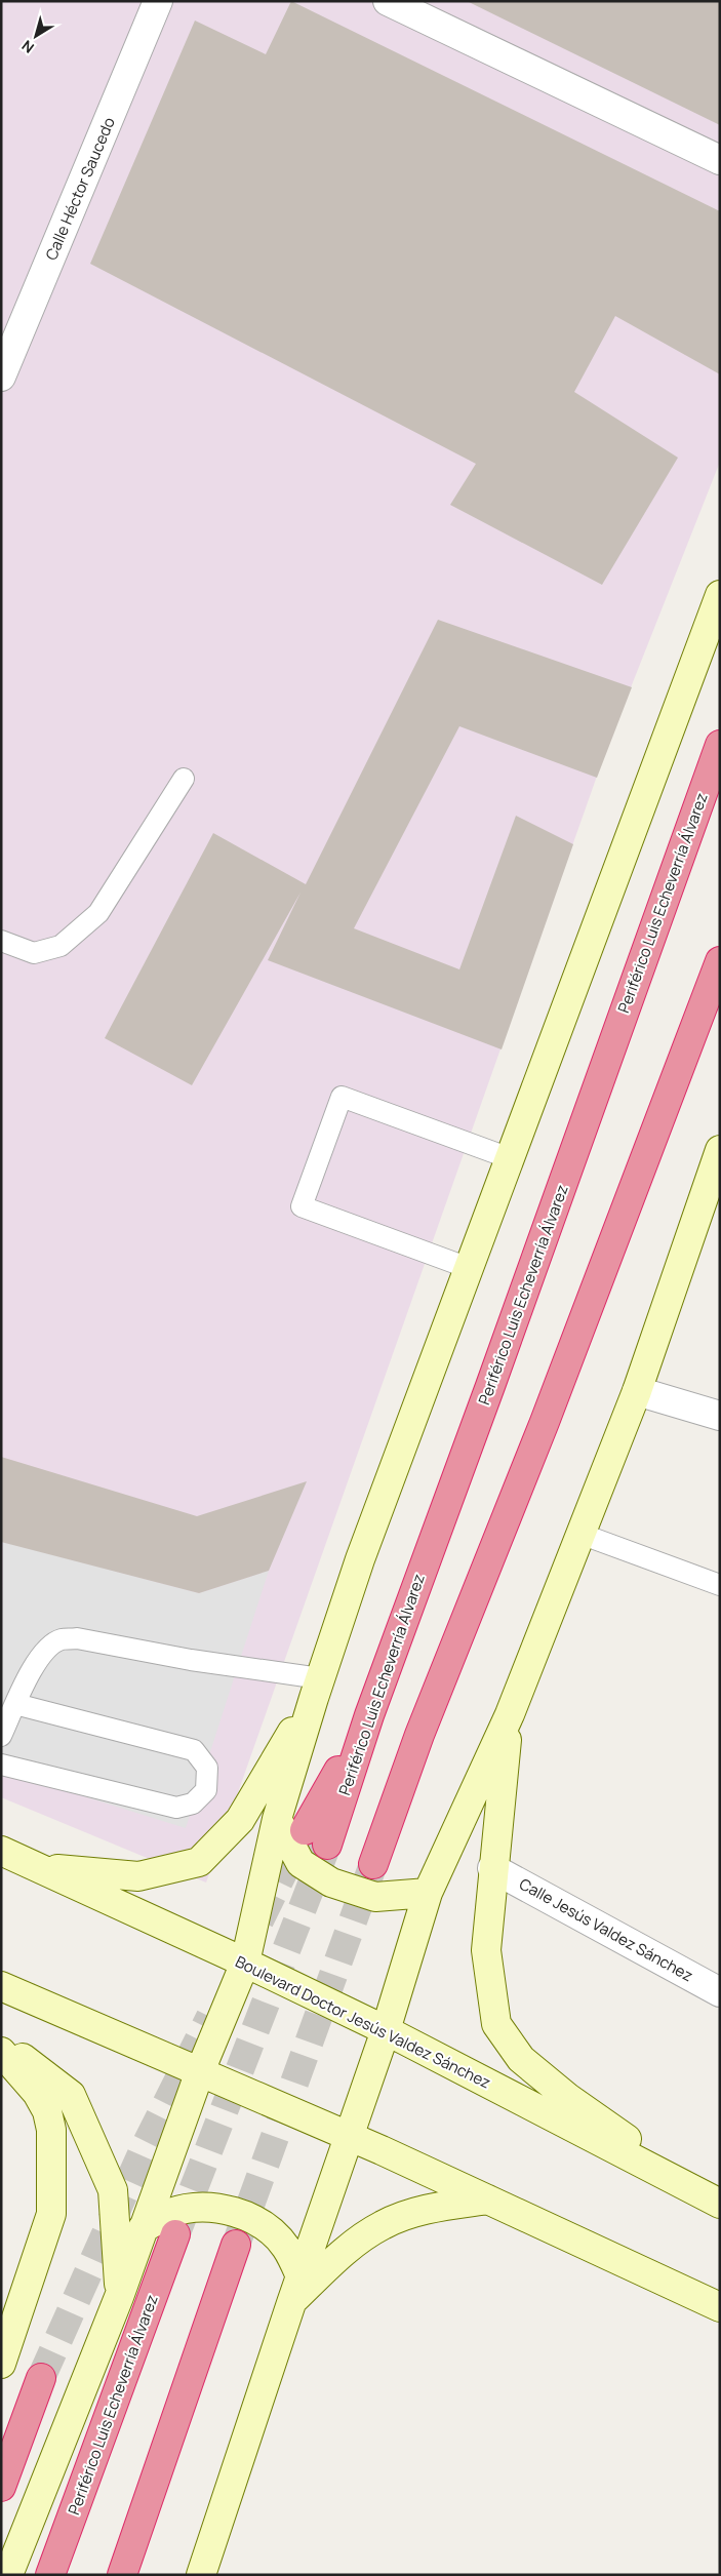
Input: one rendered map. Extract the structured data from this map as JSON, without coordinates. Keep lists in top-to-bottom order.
{
  "streets": {
    "highway": ["Periférico Luis Echeverría Álvarez"],
    "street": ["Calle Héctor Saucedo", "Calle Jesús Valdez Sánchez", "Boulevard Doctor Jesús Valdez Sánchez"]
  },
  "north": "bottom left"
}
